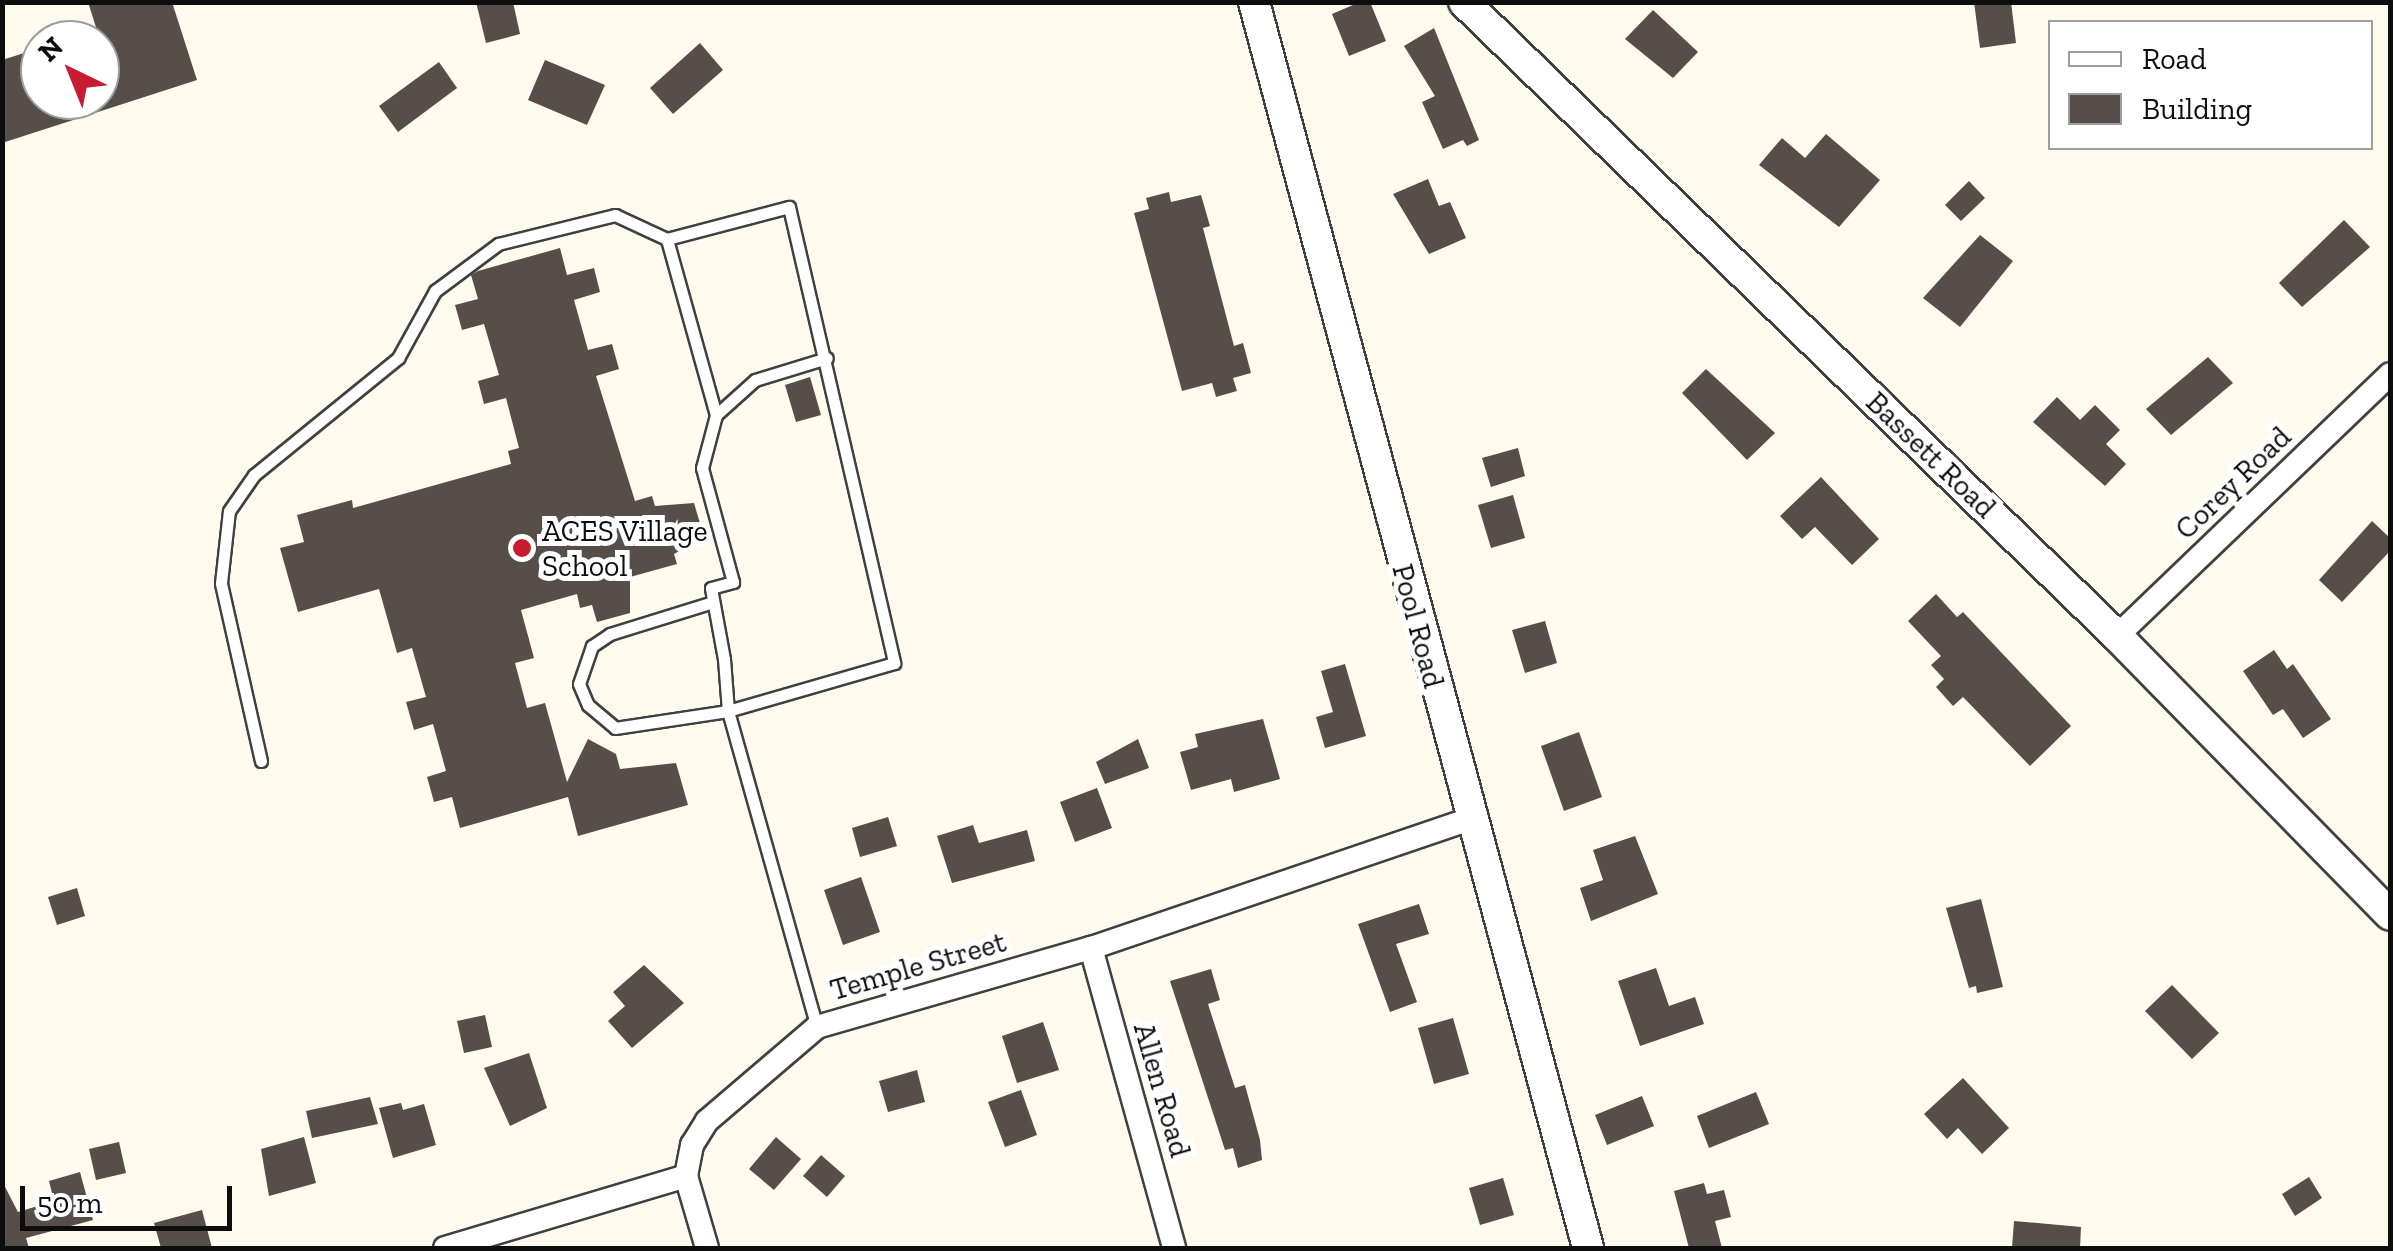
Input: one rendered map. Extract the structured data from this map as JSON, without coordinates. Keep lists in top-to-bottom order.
{
  "streets": {
    "street": [
      "Bassett Road",
      "Corey Road",
      "Pool Road",
      "Temple Street",
      "Allen Road"
    ]
  },
  "crossings": [
    ["Bassett Road", "Corey Road"],
    ["Pool Road", "Temple Street"],
    ["Temple Street", "Allen Road"]
  ],
  "places": ["ACES Village School"],
  "legend": ["Road", "Building"],
  "scale_bar": "50 m",
  "north": "top left"
}
